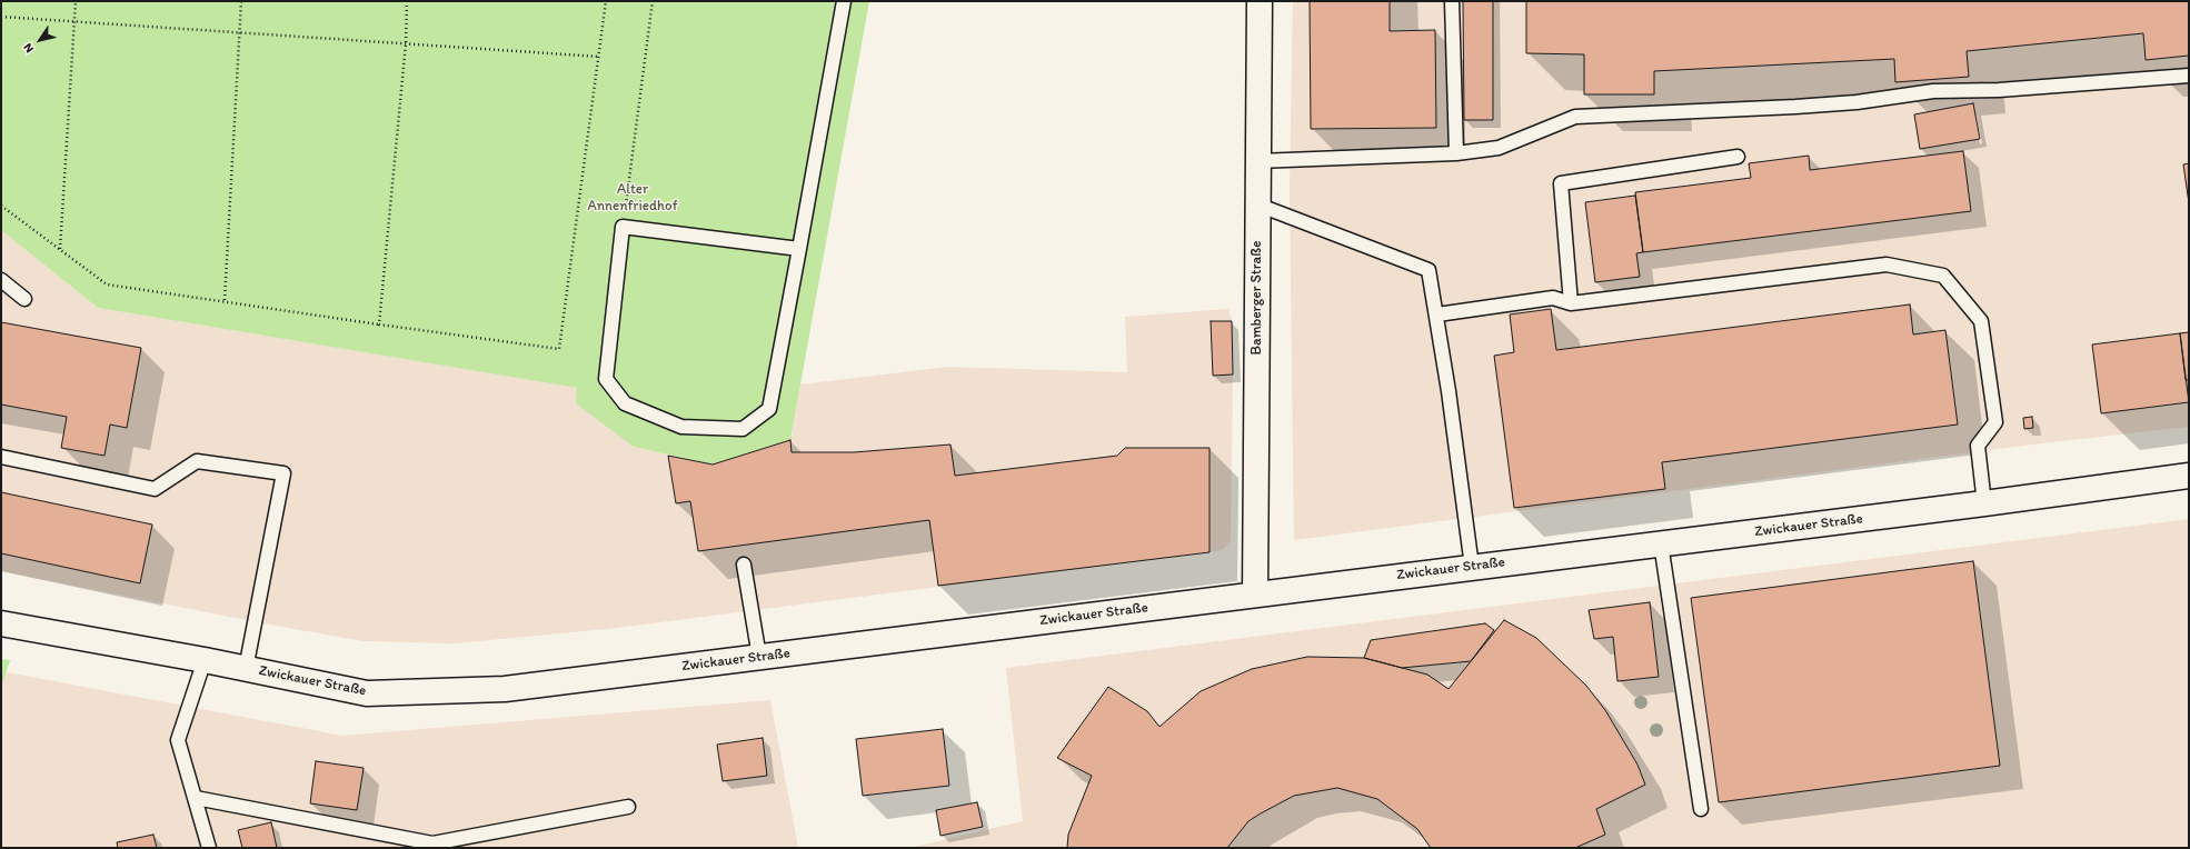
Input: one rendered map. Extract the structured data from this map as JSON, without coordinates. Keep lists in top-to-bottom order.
{
  "streets": {
    "street": ["Bamberger Straße", "Zwickauer Straße"]
  },
  "crossings": [
    ["Bamberger Straße", "Zwickauer Straße"]
  ],
  "parks": ["Alter Annenfriedhof"],
  "north": "bottom left"
}
